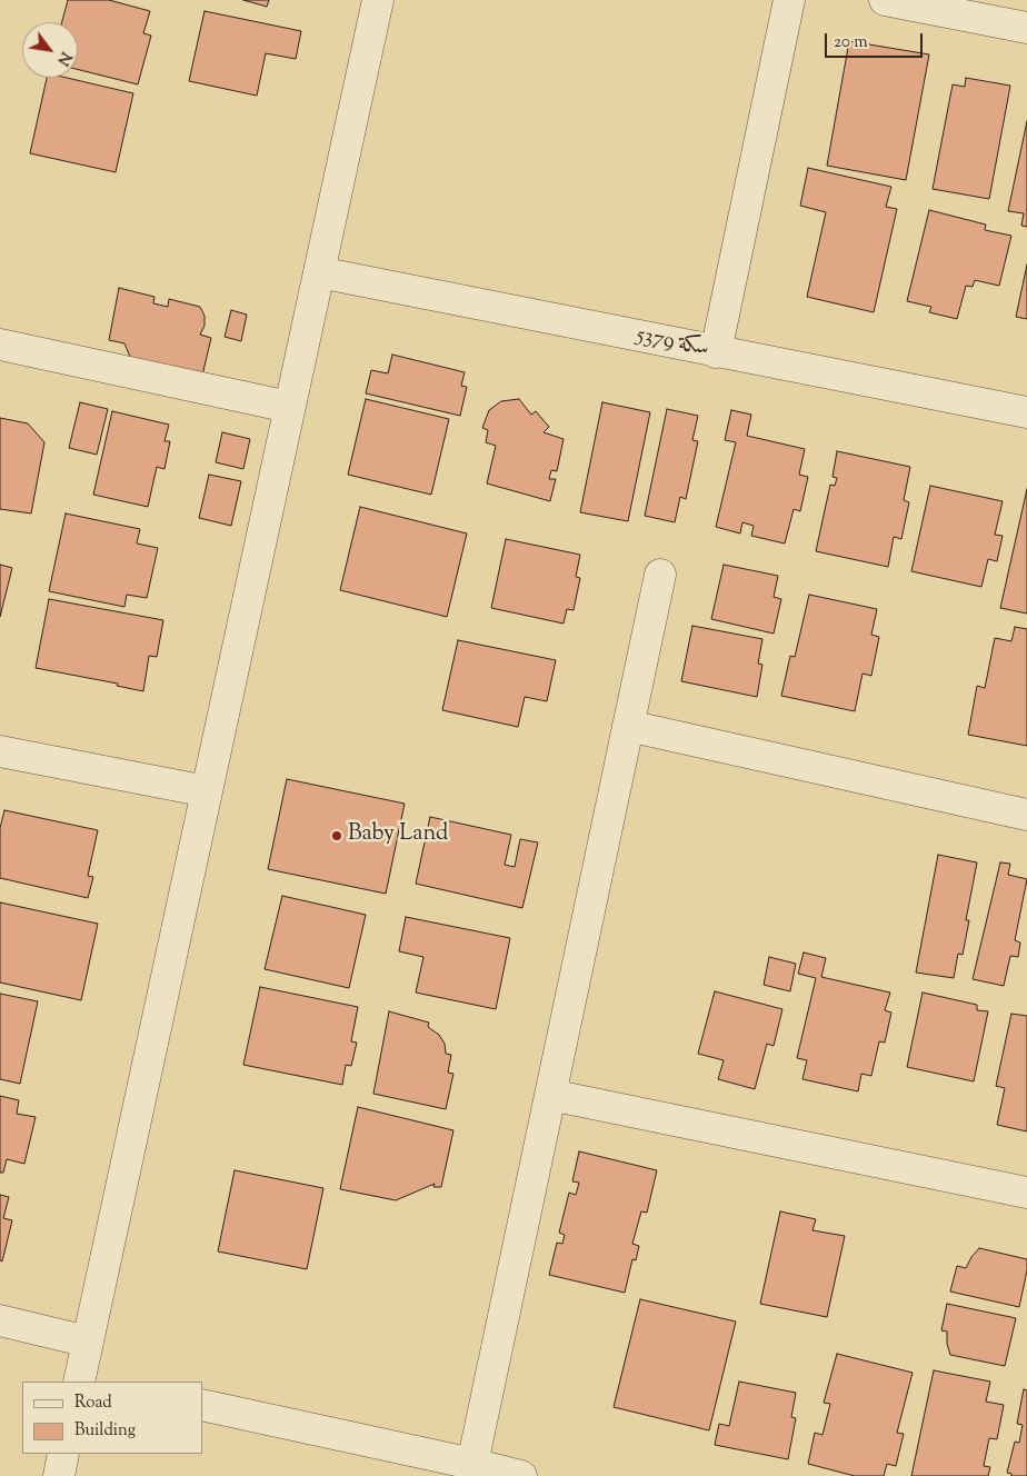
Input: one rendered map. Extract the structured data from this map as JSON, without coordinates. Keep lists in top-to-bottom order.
{
  "streets": {
    "street": ["سكة 5379"]
  },
  "places": ["Baby Land"],
  "legend": ["Road", "Building"],
  "scale_bar": "20 m",
  "north": "bottom right"
}
